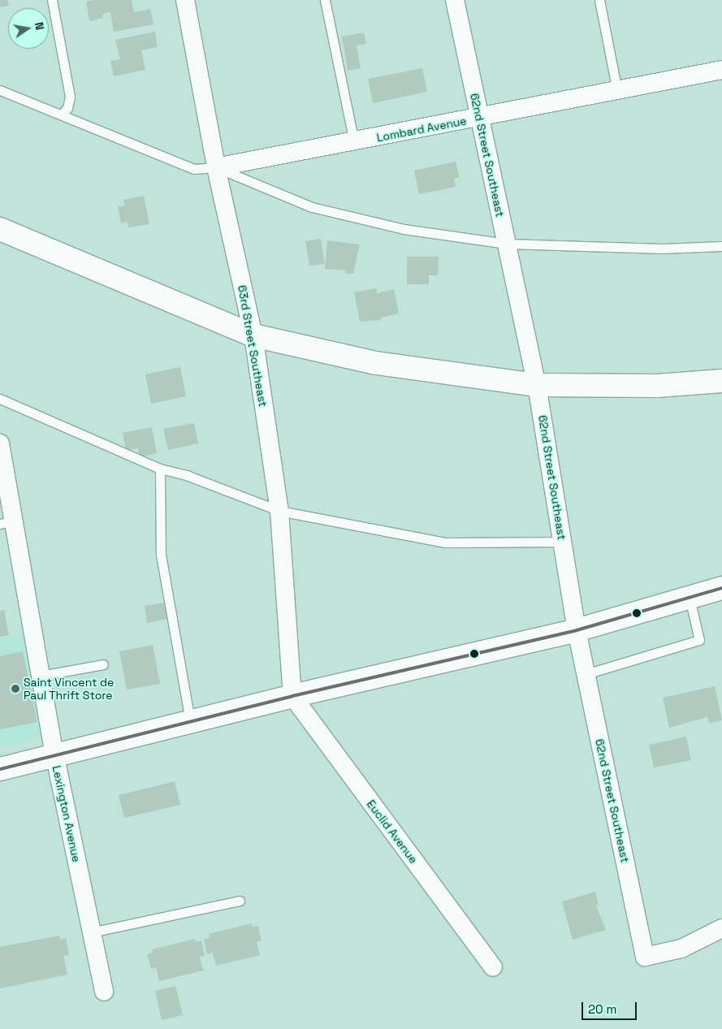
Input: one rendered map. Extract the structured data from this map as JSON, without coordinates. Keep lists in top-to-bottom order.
{
  "streets": {
    "street": [
      "Lombard Avenue",
      "62nd Street Southeast",
      "63rd Street Southeast",
      "Lexington Avenue",
      "Euclid Avenue"
    ]
  },
  "crossings": [
    ["Lombard Avenue", "62nd Street Southeast"],
    ["Lombard Avenue", "63rd Street Southeast"],
    ["63rd Street Southeast", "Euclid Avenue"]
  ],
  "places": ["Saint Vincent de Paul Thrift Store"],
  "scale_bar": "20 m",
  "north": "right"
}
